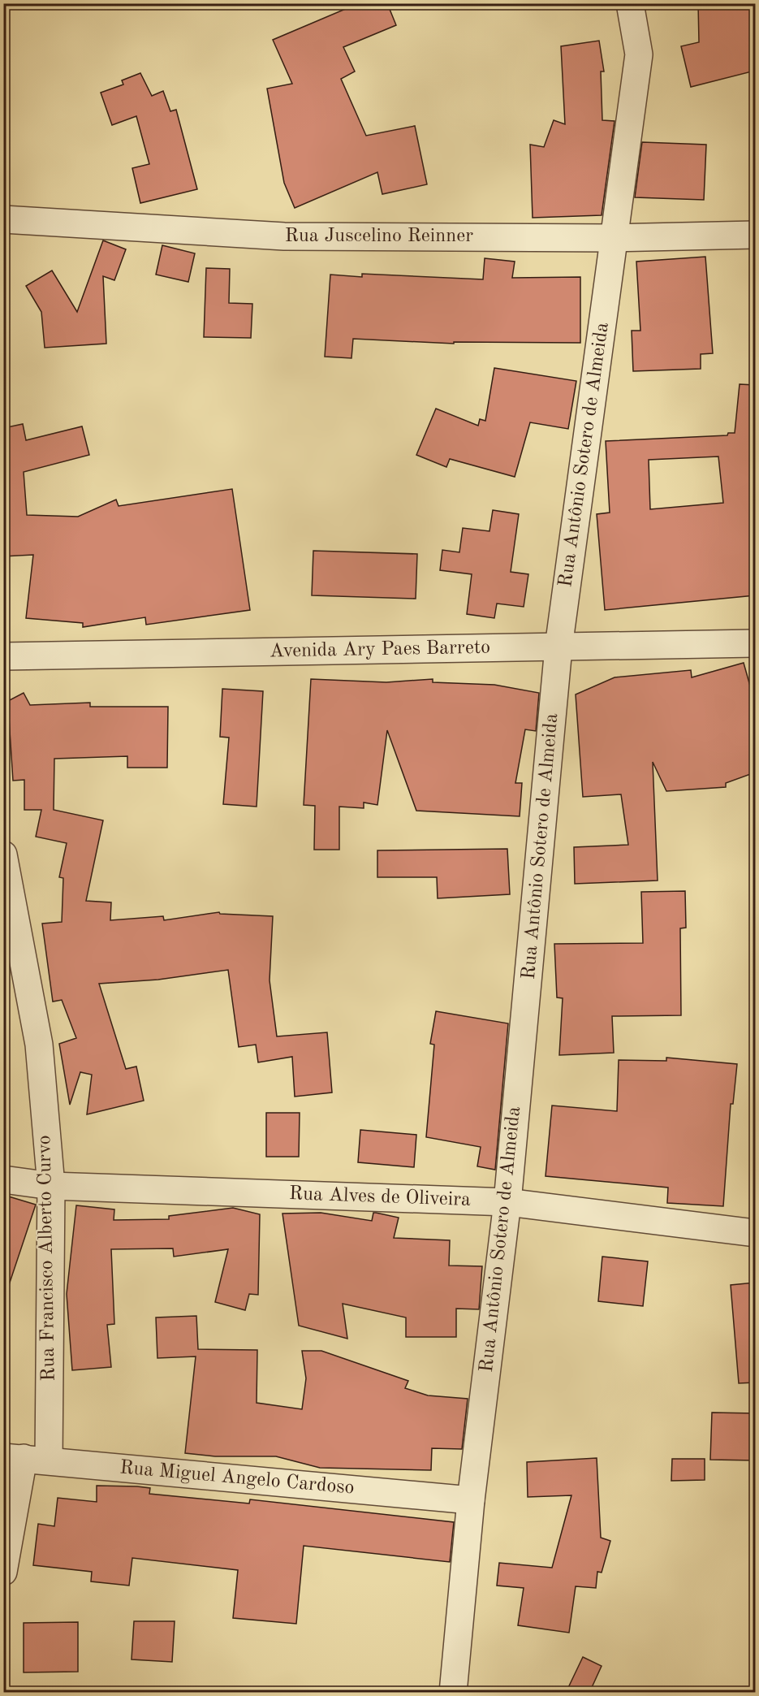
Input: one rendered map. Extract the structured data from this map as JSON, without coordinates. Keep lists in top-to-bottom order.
{
  "streets": {
    "street": [
      "Rua Juscelino Reinner",
      "Rua Antônio Sotero de Almeida",
      "Avenida Ary Paes Barreto",
      "Rua Alves de Oliveira",
      "Rua Francisco Alberto Curvo",
      "Rua Miguel Angelo Cardoso"
    ]
  },
  "crossings": [
    ["Rua Juscelino Reinner", "Rua Antônio Sotero de Almeida"],
    ["Rua Antônio Sotero de Almeida", "Avenida Ary Paes Barreto"],
    ["Rua Antônio Sotero de Almeida", "Rua Alves de Oliveira"],
    ["Rua Antônio Sotero de Almeida", "Rua Miguel Angelo Cardoso"],
    ["Rua Alves de Oliveira", "Rua Francisco Alberto Curvo"],
    ["Rua Francisco Alberto Curvo", "Rua Miguel Angelo Cardoso"]
  ]
}
